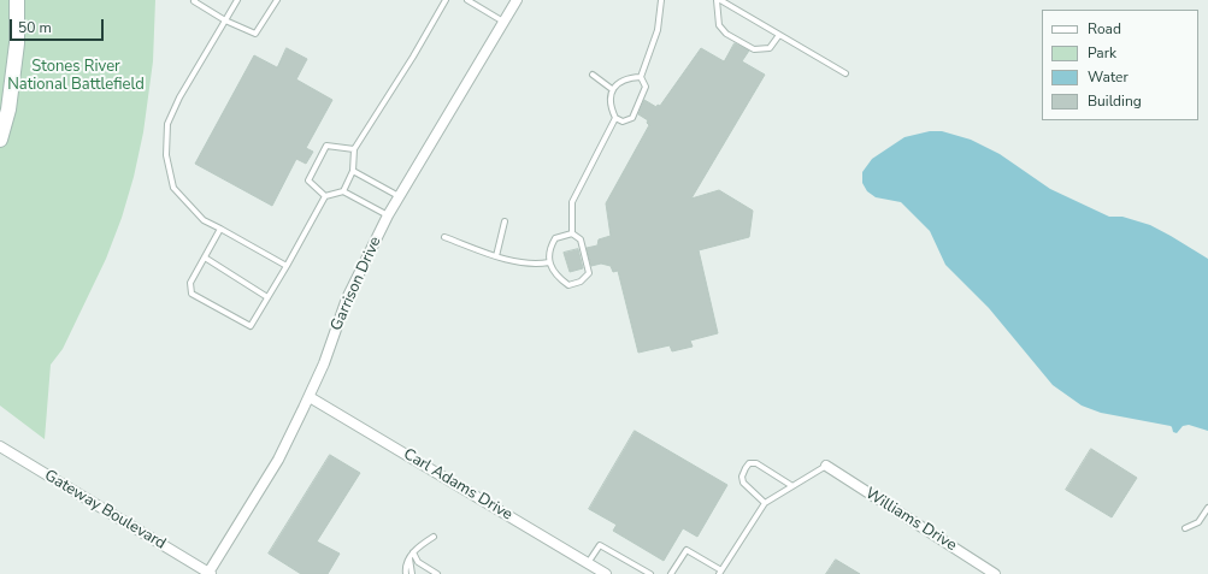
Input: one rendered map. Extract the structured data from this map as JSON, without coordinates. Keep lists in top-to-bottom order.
{
  "streets": {
    "street": [
      "Garrison Drive",
      "Carl Adams Drive",
      "Gateway Boulevard",
      "Williams Drive"
    ]
  },
  "crossings": [
    ["Garrison Drive", "Carl Adams Drive"],
    ["Garrison Drive", "Gateway Boulevard"]
  ],
  "parks": ["Stones River National Battlefield"],
  "legend": [
    "Road",
    "Park",
    "Water",
    "Building"
  ],
  "scale_bar": "50 m"
}
